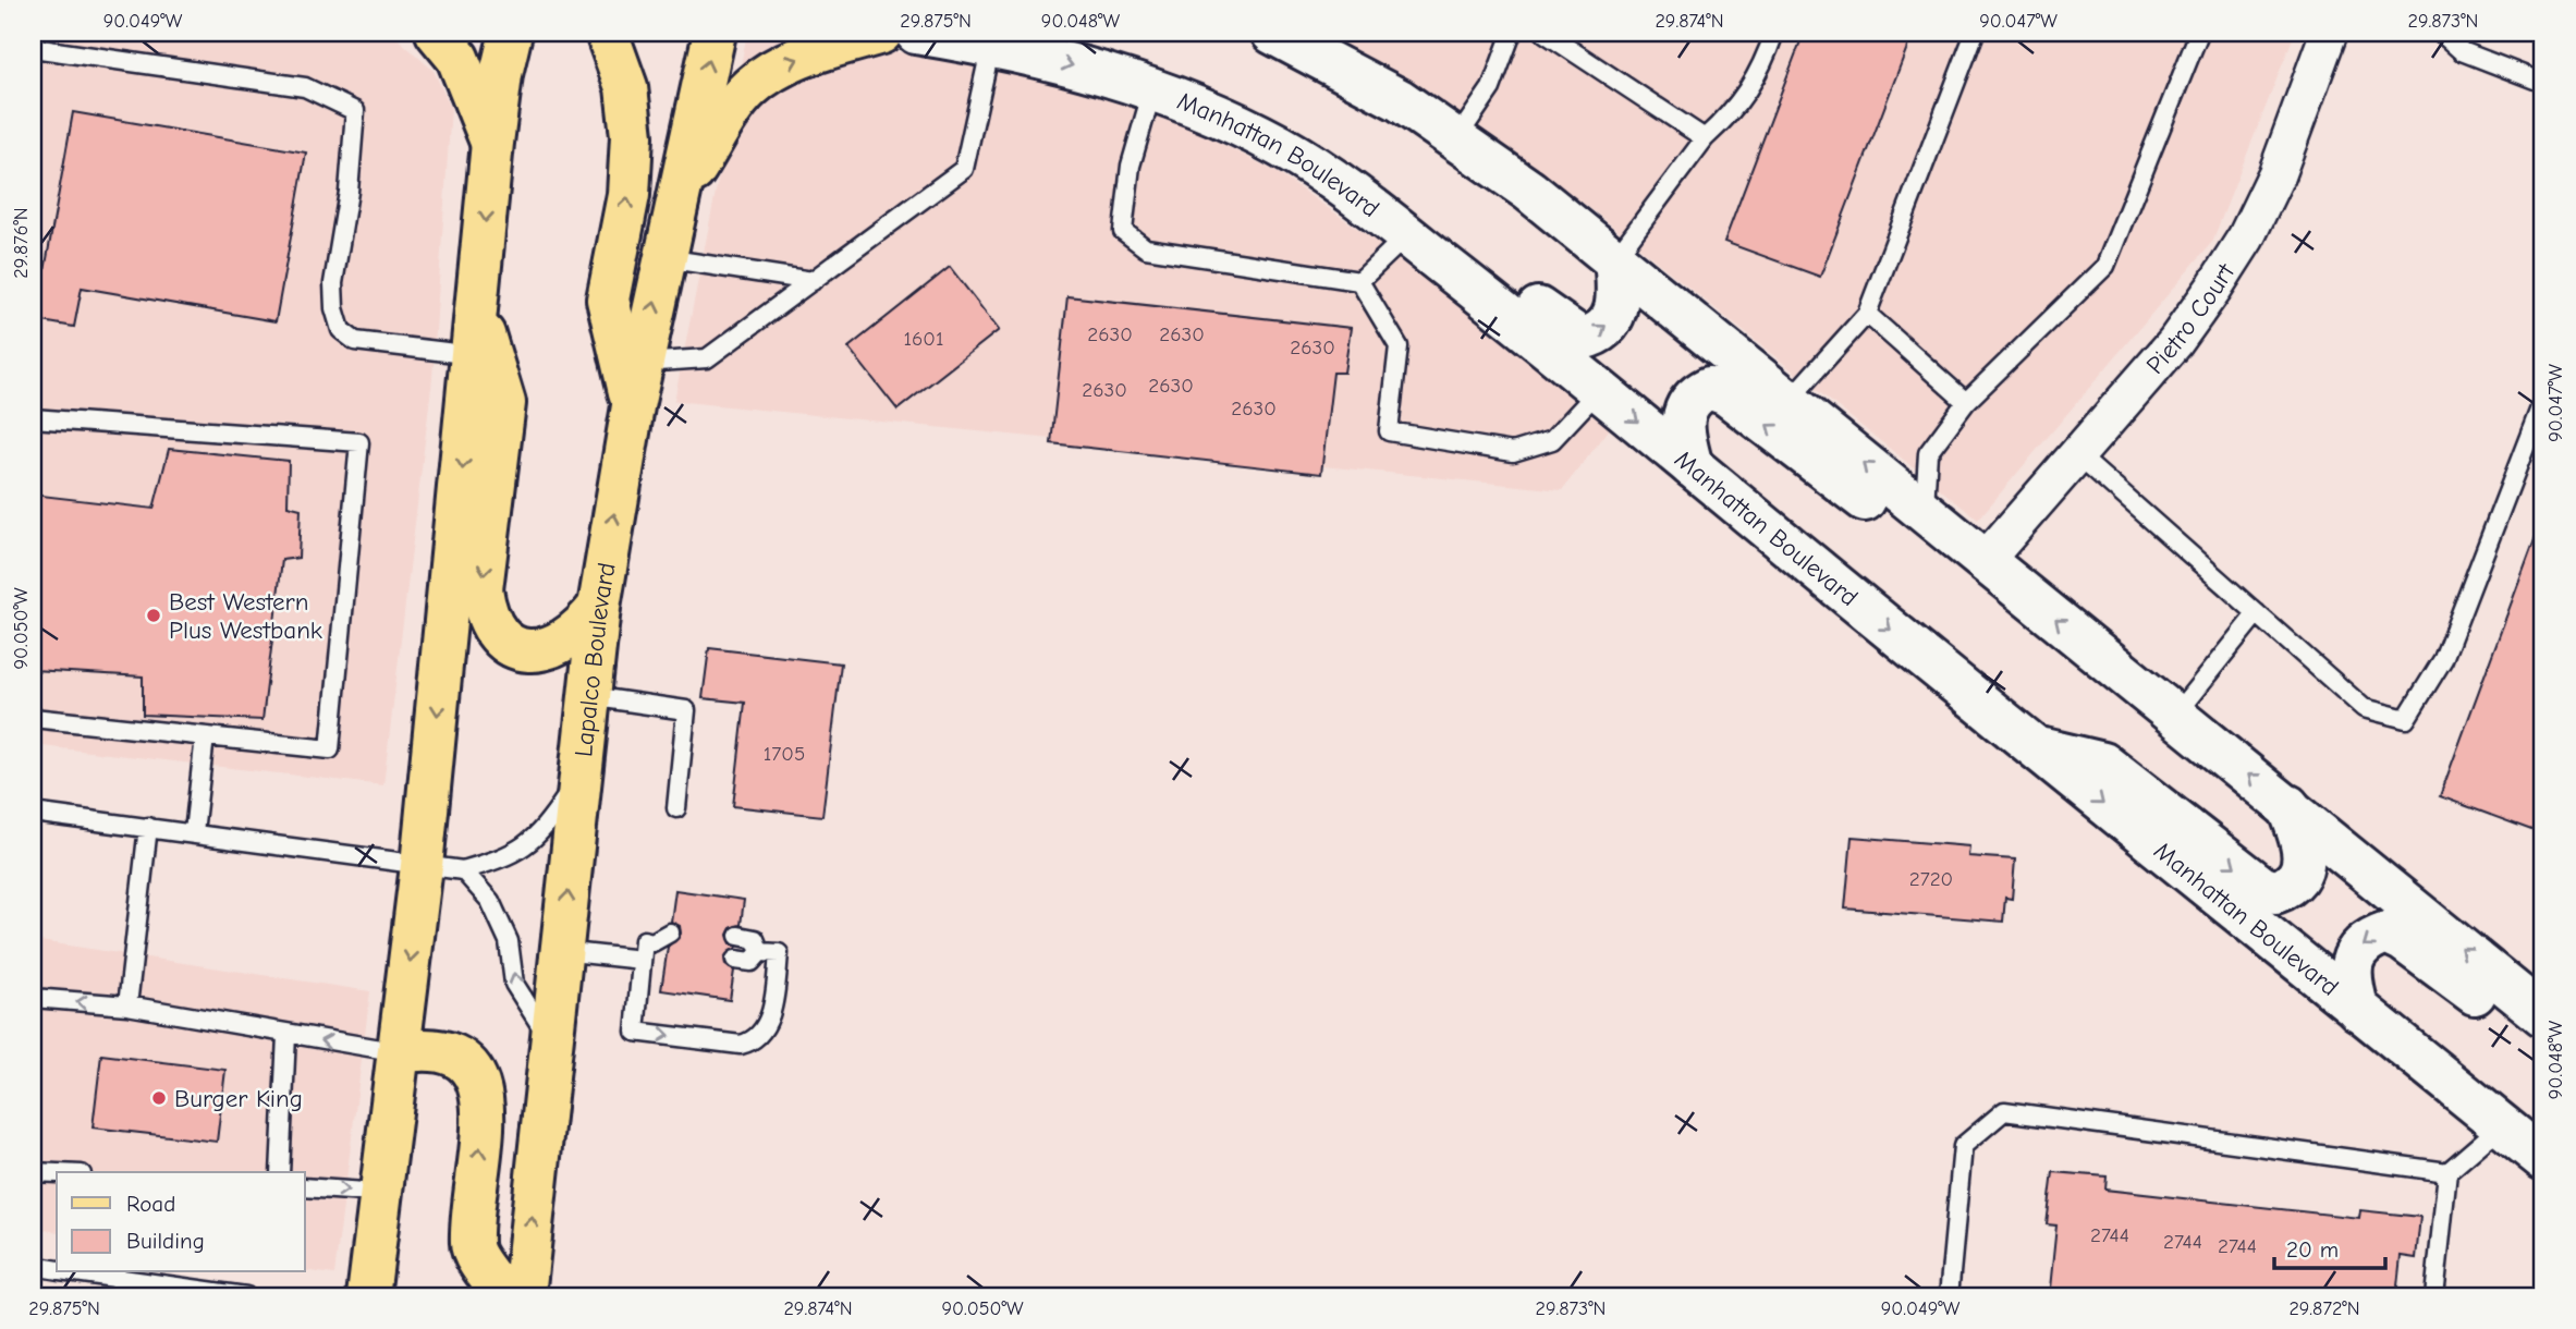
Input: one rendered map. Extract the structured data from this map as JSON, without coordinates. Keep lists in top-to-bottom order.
{
  "streets": {
    "main road": ["Lapalco Boulevard"],
    "street": ["Manhattan Boulevard", "Pietro Court"]
  },
  "places": ["Best Western Plus Westbank", "Burger King"],
  "house_numbers": [
    "2630",
    "2630",
    "1601",
    "2630",
    "2630",
    "2630",
    "2630",
    "1705",
    "2720",
    "2744",
    "2744",
    "2744"
  ],
  "legend": ["Road", "Building"],
  "scale_bar": "20 m",
  "coordinates": [
    "90.049°W",
    "29.875°N",
    "90.048°W",
    "29.874°N",
    "90.047°W",
    "29.873°N",
    "29.876°N",
    "90.050°W",
    "29.872°N"
  ]
}
